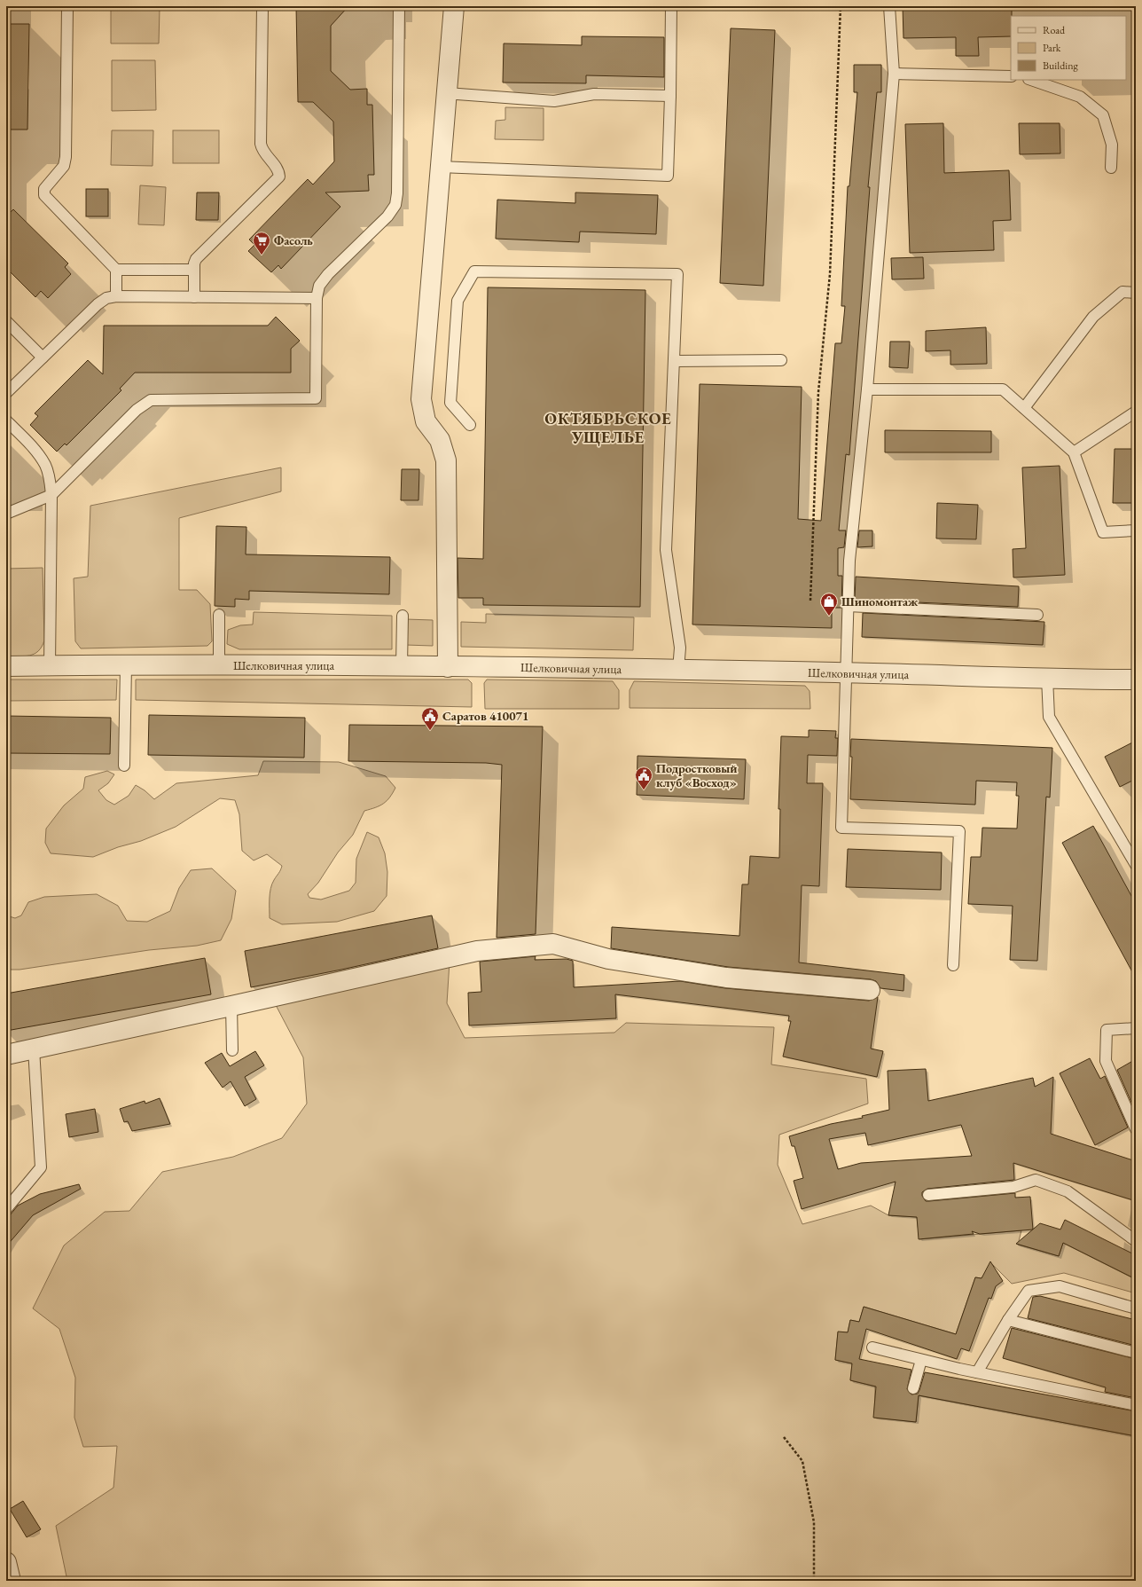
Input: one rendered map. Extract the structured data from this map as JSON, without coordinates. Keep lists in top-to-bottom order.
{
  "streets": {
    "street": ["Шелковичная улица"]
  },
  "districts": ["ОКТЯБРЬСКОЕ УЩЕЛЬЕ"],
  "places": {
    "supermarket": ["Фасоль"],
    "shop": ["Шиномонтаж"],
    "public building": ["Саратов 410071", "Подростковый клуб «Восход»"]
  },
  "legend": ["Road", "Park", "Building"]
}
